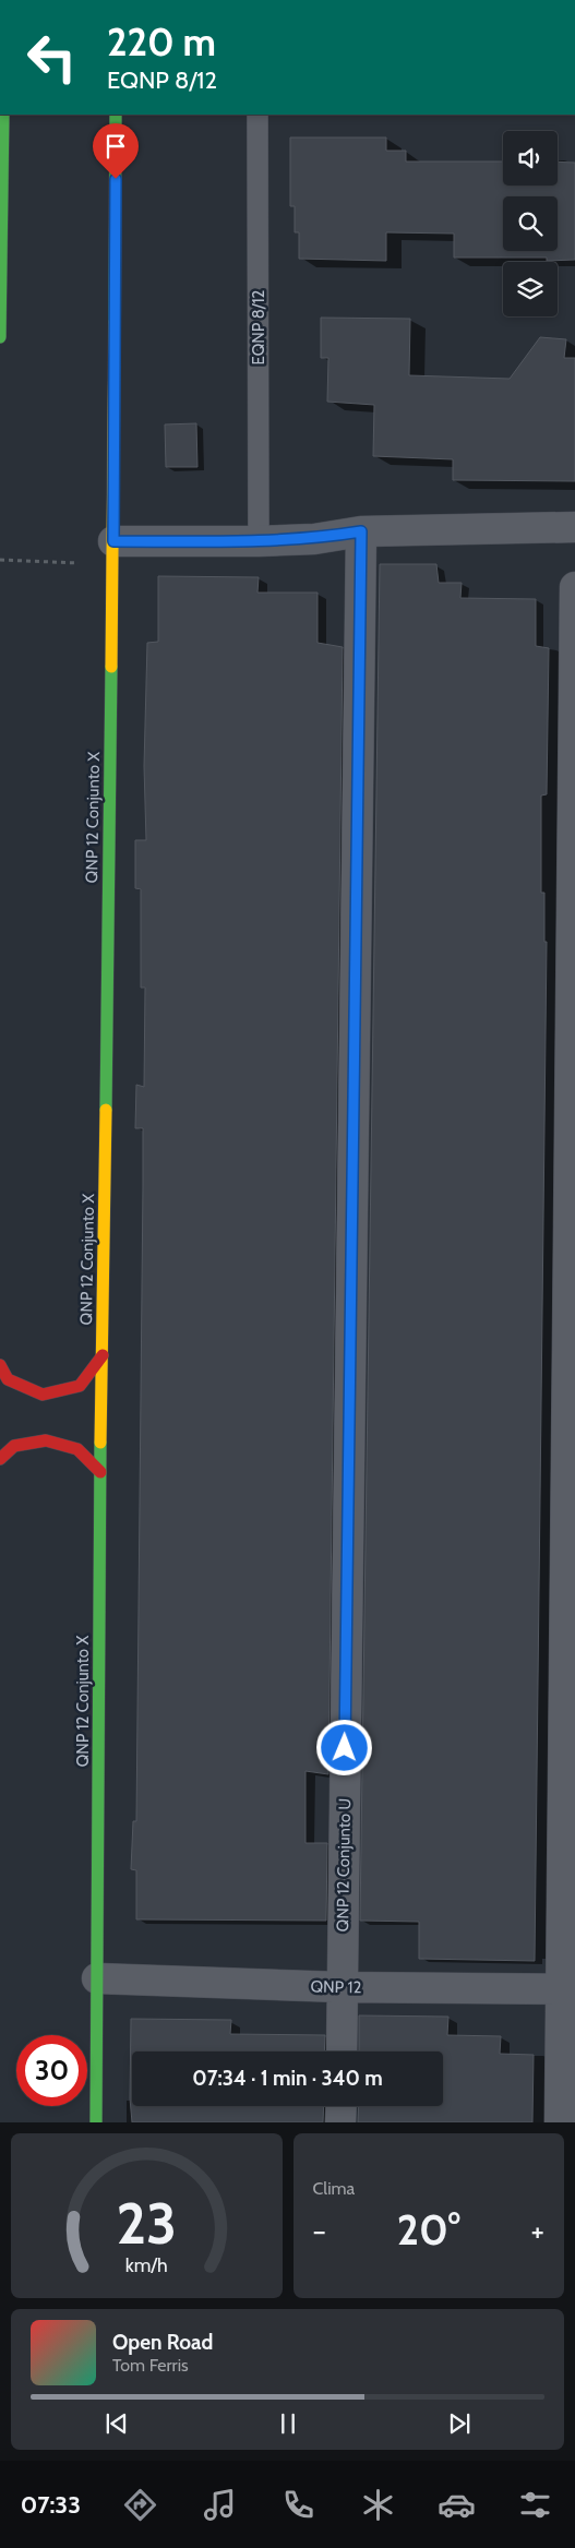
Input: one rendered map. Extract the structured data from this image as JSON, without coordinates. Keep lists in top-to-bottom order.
{
  "streets": {
    "street": ["QNP 12 Conjunto X", "QNP 12 Conjunto U", "QNP 12"],
    "lane": ["EQNP 8/12"]
  },
  "crossings": [
    ["QNP 12 Conjunto X", "QNP 12"],
    ["QNP 12 Conjunto U", "QNP 12"]
  ],
  "page": {
    "turn": ["220 m", "EQNP 8/12"],
    "limit": "30",
    "trip": "07:34 · 1 min · 340 m",
    "tile": "Clima",
    "heat": ["−", "20°", "+"],
    "song": ["Open Road", "Tom Ferris"],
    "tabs": "07:33",
    "gauge": ["23", "km/h"]
  }
}
